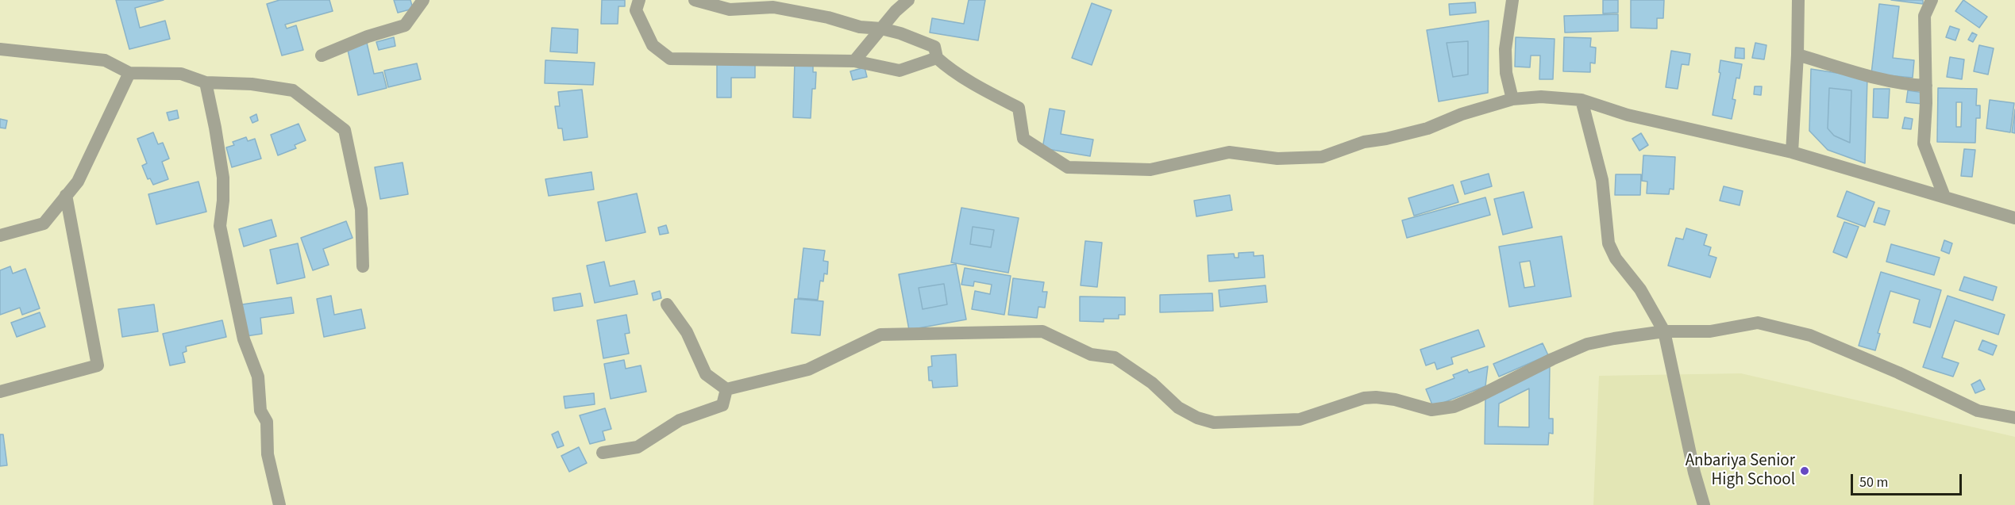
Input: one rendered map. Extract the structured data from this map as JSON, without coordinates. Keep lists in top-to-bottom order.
{
  "places": ["Anbariya Senior High School"],
  "scale_bar": "50 m"
}
